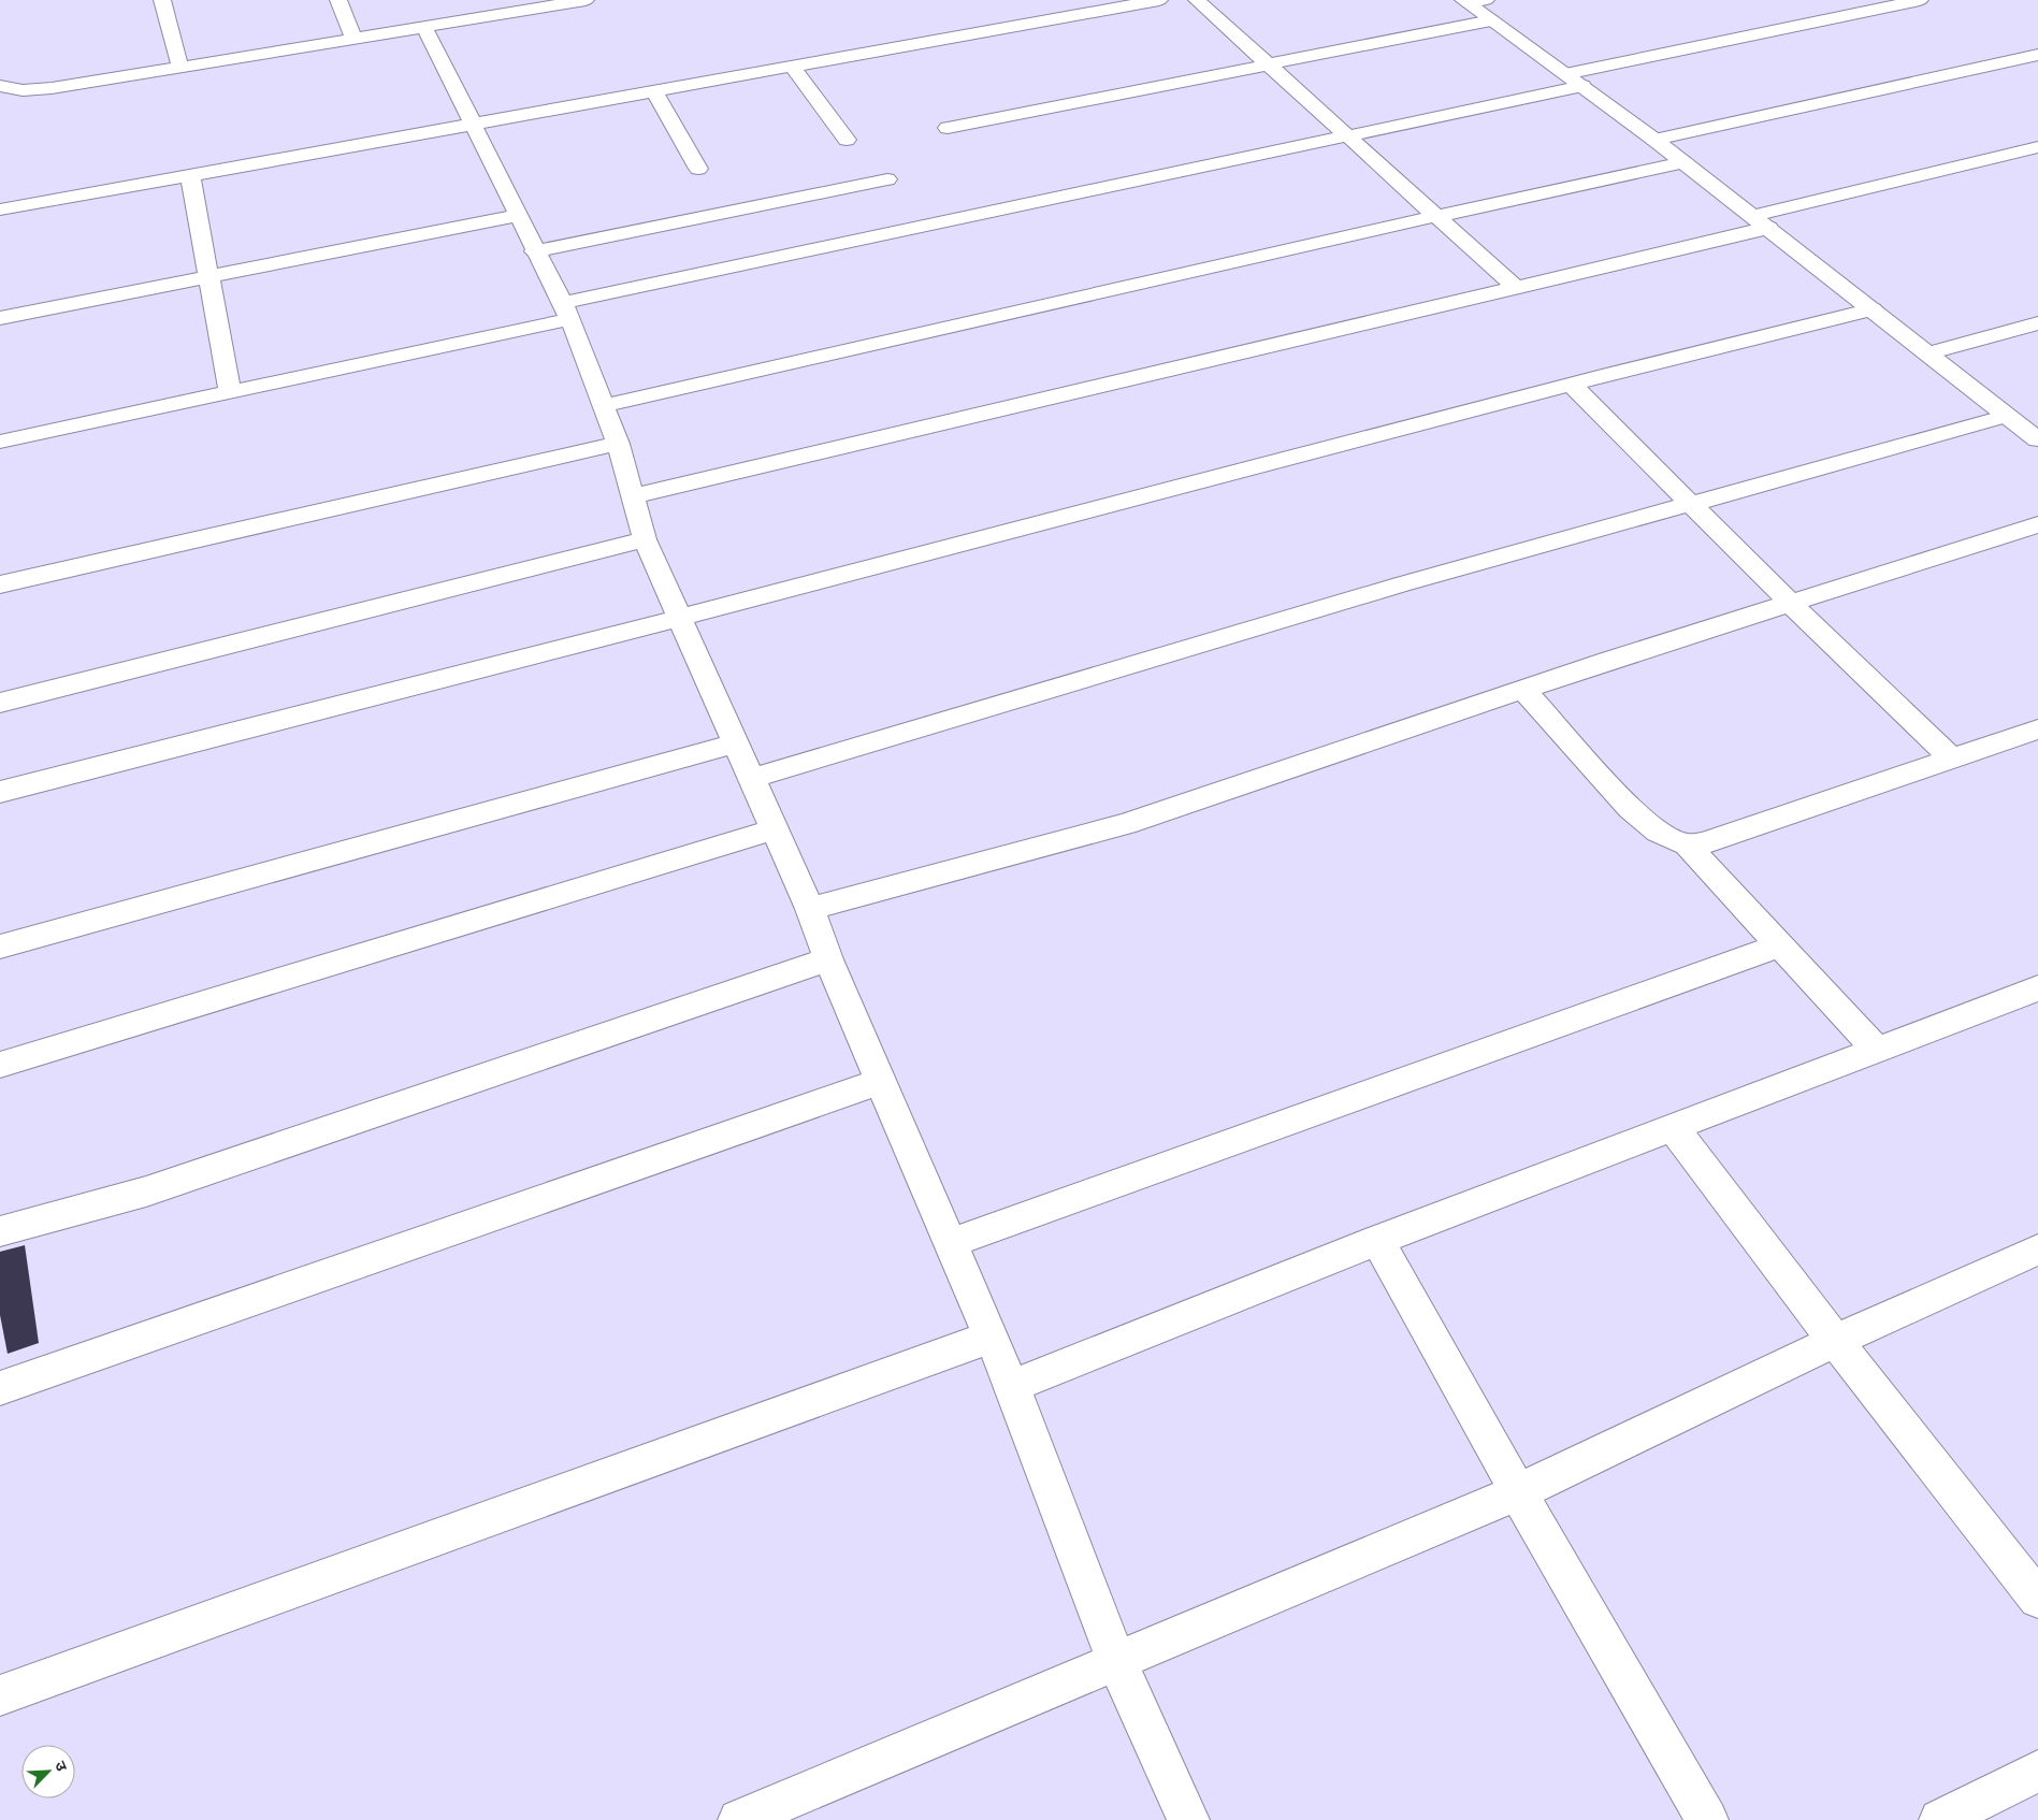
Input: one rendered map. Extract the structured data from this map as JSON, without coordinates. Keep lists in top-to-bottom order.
{
  "north": "top right"
}
